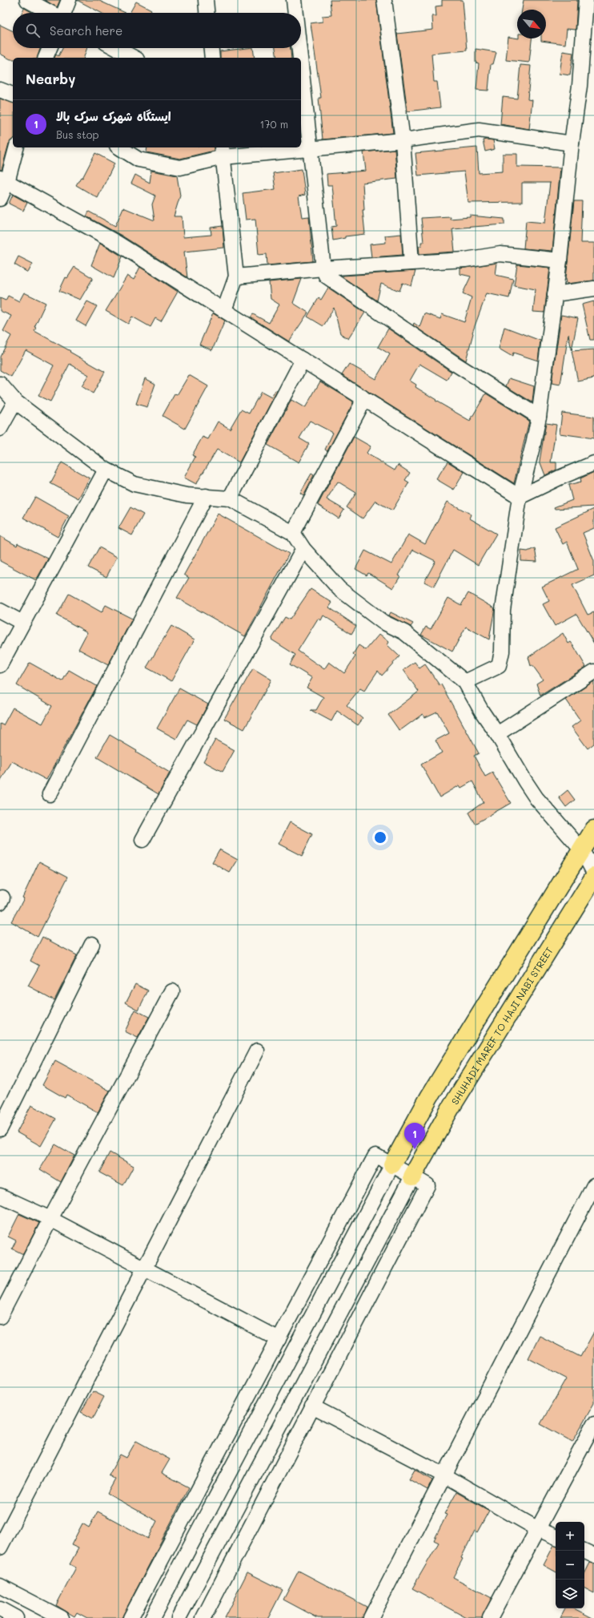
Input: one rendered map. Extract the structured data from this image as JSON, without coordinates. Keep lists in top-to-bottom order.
{
  "streets": {
    "main road": ["SHUHADI MAREF TO HAJI NABI STREET"]
  },
  "north": "bottom right",
  "page": {
    "search": "Search here",
    "heading": "Nearby",
    "list": [
      {
        "mark": "1",
        "name": "ایستگاه شهرک سرک بالا",
        "note": "Bus stop",
        "value": "170 m"
      }
    ],
    "pins": "1",
    "map_buttons": ["+", "−"]
  }
}
